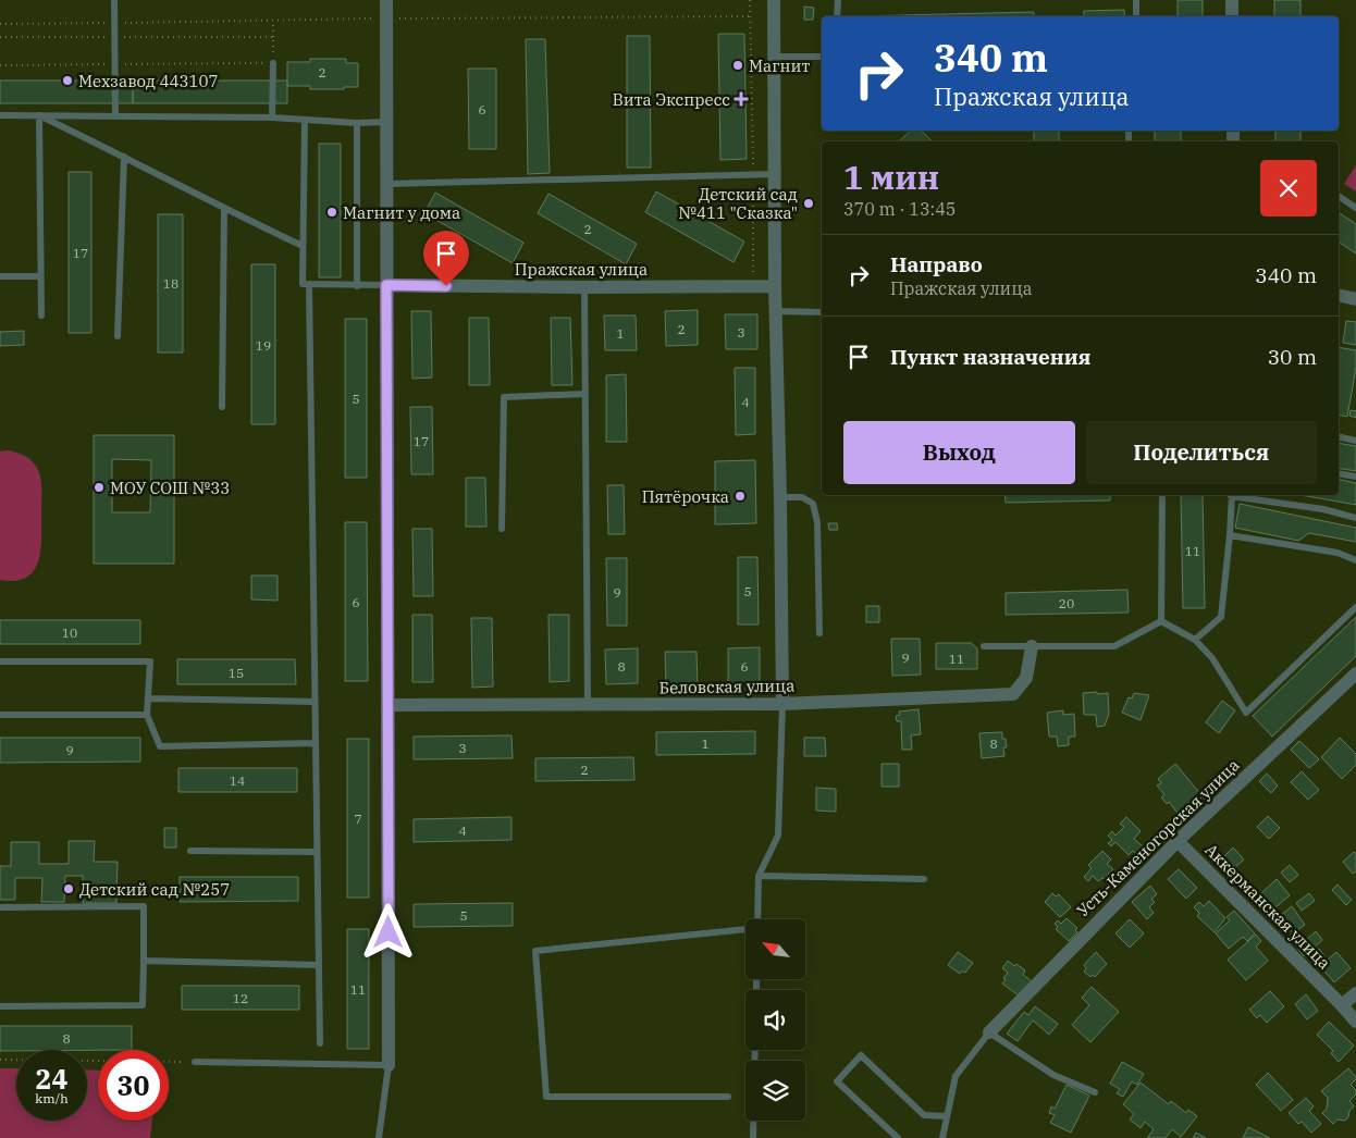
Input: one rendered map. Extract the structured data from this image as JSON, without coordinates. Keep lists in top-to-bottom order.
{
  "streets": {
    "street": [
      "Пражская улица",
      "Беловская улица",
      "Усть-Каменогорская улица",
      "Аккерманская улица"
    ]
  },
  "crossings": [
    ["Усть-Каменогорская улица", "Аккерманская улица"]
  ],
  "places": {
    "other": [
      "Магнит",
      "Мехзавод 443107",
      "Детский сад №411 \"Сказка\"",
      "Магнит у дома",
      "МОУ СОШ №33",
      "Пятёрочка",
      "Детский сад №257"
    ],
    "health": ["Вита Экспресс"]
  },
  "house_numbers": [
    "2",
    "6",
    "2",
    "17",
    "18",
    "2",
    "3",
    "1",
    "19",
    "5",
    "4",
    "17",
    "11",
    "5",
    "9",
    "6",
    "20",
    "10",
    "9",
    "11",
    "8",
    "6",
    "15",
    "1",
    "8",
    "3",
    "9",
    "2",
    "14",
    "7",
    "4",
    "5",
    "11",
    "12",
    "8"
  ],
  "north": "top left",
  "page": {
    "turn": ["340 m", "Пражская улица"],
    "heading": ["1 мин", "370 m · 13:45"],
    "list": [
      {
        "name": "Направо",
        "note": "Пражская улица",
        "value": "340 m"
      },
      {
        "name": "Пункт назначения",
        "value": "30 m"
      }
    ],
    "buttons": ["Выход", "Поделиться"],
    "speed": "24 km/h",
    "limit": "30"
  }
}
